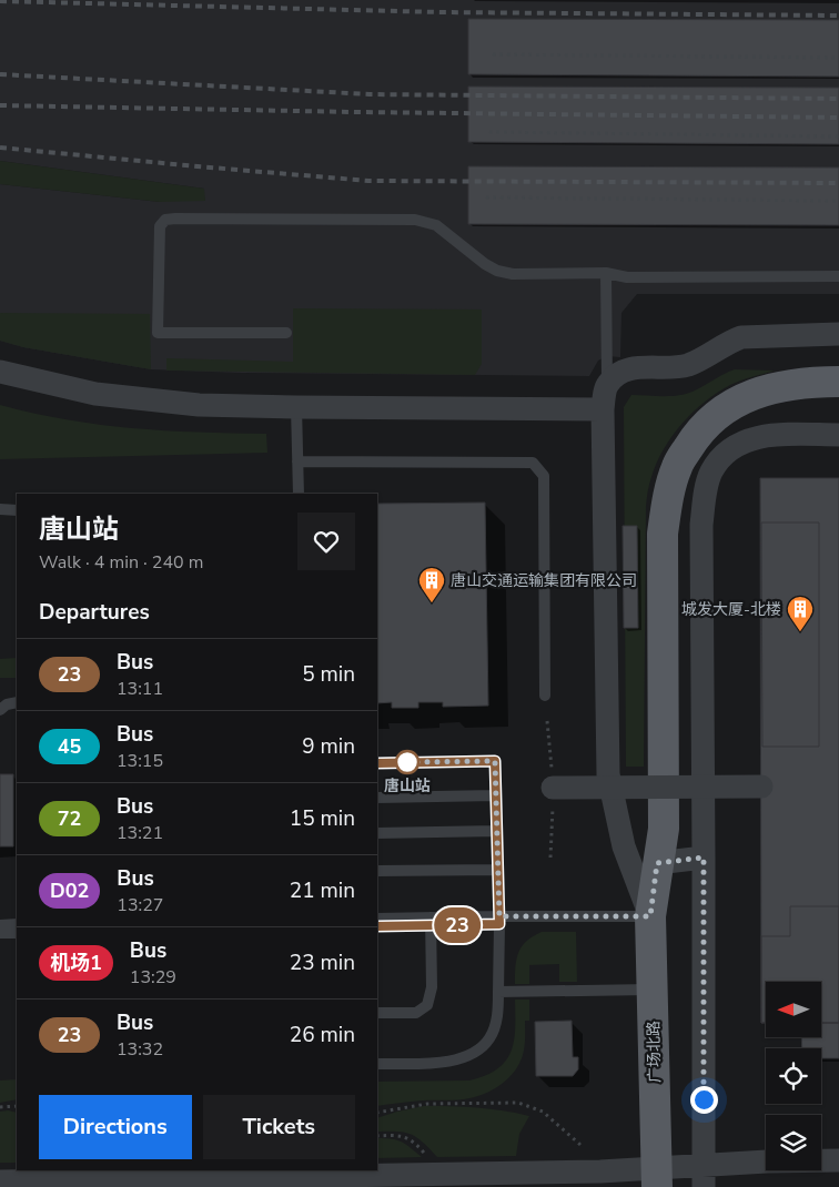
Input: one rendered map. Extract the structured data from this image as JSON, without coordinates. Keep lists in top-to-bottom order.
{
  "streets": {
    "main road": ["广场北路"]
  },
  "places": {
    "building": ["唐山交通运输集团有限公司", "城发大厦-北楼"],
    "other": ["唐山站"]
  },
  "lines": ["bus line 23"],
  "north": "left",
  "page": {
    "on_map": "23",
    "heading": [
      ["唐山站", "Walk · 4 min · 240 m"],
      "Departures"
    ],
    "list": [
      {
        "mark": "23",
        "name": "Bus",
        "note": "13:11",
        "value": "5 min"
      },
      {
        "mark": "45",
        "name": "Bus",
        "note": "13:15",
        "value": "9 min"
      },
      {
        "mark": "72",
        "name": "Bus",
        "note": "13:21",
        "value": "15 min"
      },
      {
        "mark": "D02",
        "name": "Bus",
        "note": "13:27",
        "value": "21 min"
      },
      {
        "mark": "机场1",
        "name": "Bus",
        "note": "13:29",
        "value": "23 min"
      },
      {
        "mark": "23",
        "name": "Bus",
        "note": "13:32",
        "value": "26 min"
      }
    ],
    "buttons": ["Directions", "Tickets"]
  }
}
